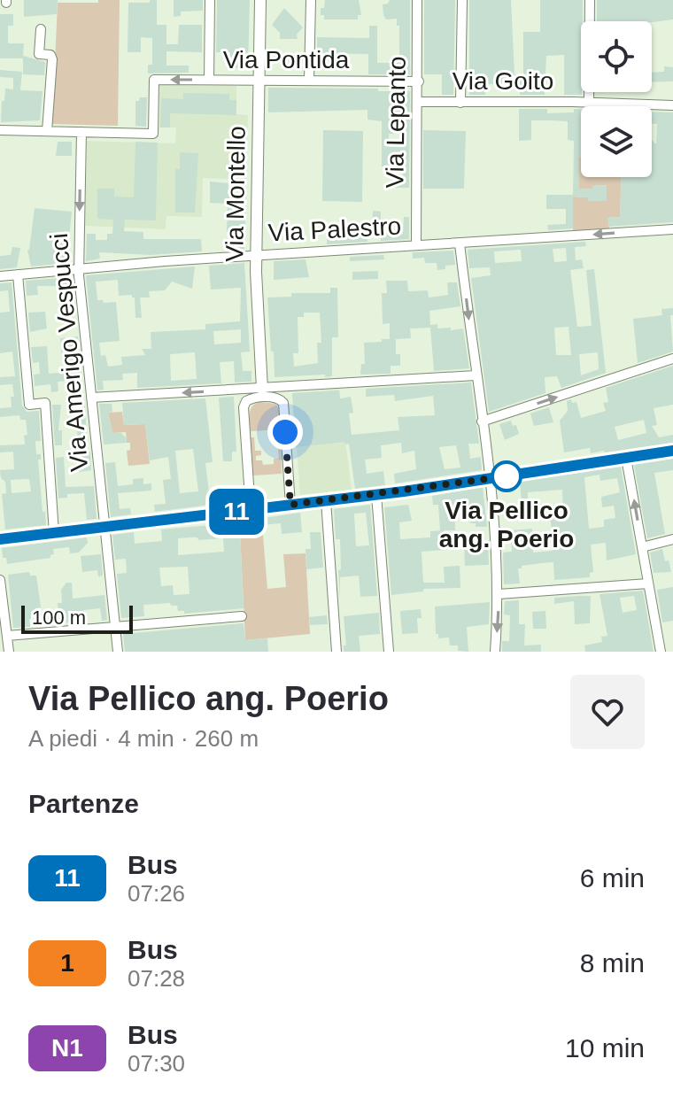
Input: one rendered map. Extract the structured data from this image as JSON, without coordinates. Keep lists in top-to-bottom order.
{
  "streets": {
    "street": [
      "Via Pontida",
      "Via Goito",
      "Via Lepanto",
      "Via Montello",
      "Via Palestro",
      "Via Amerigo Vespucci"
    ]
  },
  "crossings": [
    ["Via Pontida", "Via Lepanto"],
    ["Via Pontida", "Via Montello"],
    ["Via Pontida", "Via Amerigo Vespucci"],
    ["Via Goito", "Via Lepanto"],
    ["Via Lepanto", "Via Palestro"],
    ["Via Montello", "Via Palestro"],
    ["Via Palestro", "Via Amerigo Vespucci"]
  ],
  "places": ["Via Pellico ang. Poerio"],
  "lines": ["bus line 11"],
  "scale_bar": "100 m",
  "page": {
    "on_map": "11",
    "scale": "100 m",
    "heading": [
      ["Via Pellico ang. Poerio", "A piedi · 4 min · 260 m"],
      "Partenze"
    ],
    "list": [
      {
        "mark": "11",
        "name": "Bus",
        "note": "07:26",
        "value": "6 min"
      },
      {
        "mark": "1",
        "name": "Bus",
        "note": "07:28",
        "value": "8 min"
      },
      {
        "mark": "N1",
        "name": "Bus",
        "note": "07:30",
        "value": "10 min"
      }
    ]
  }
}
